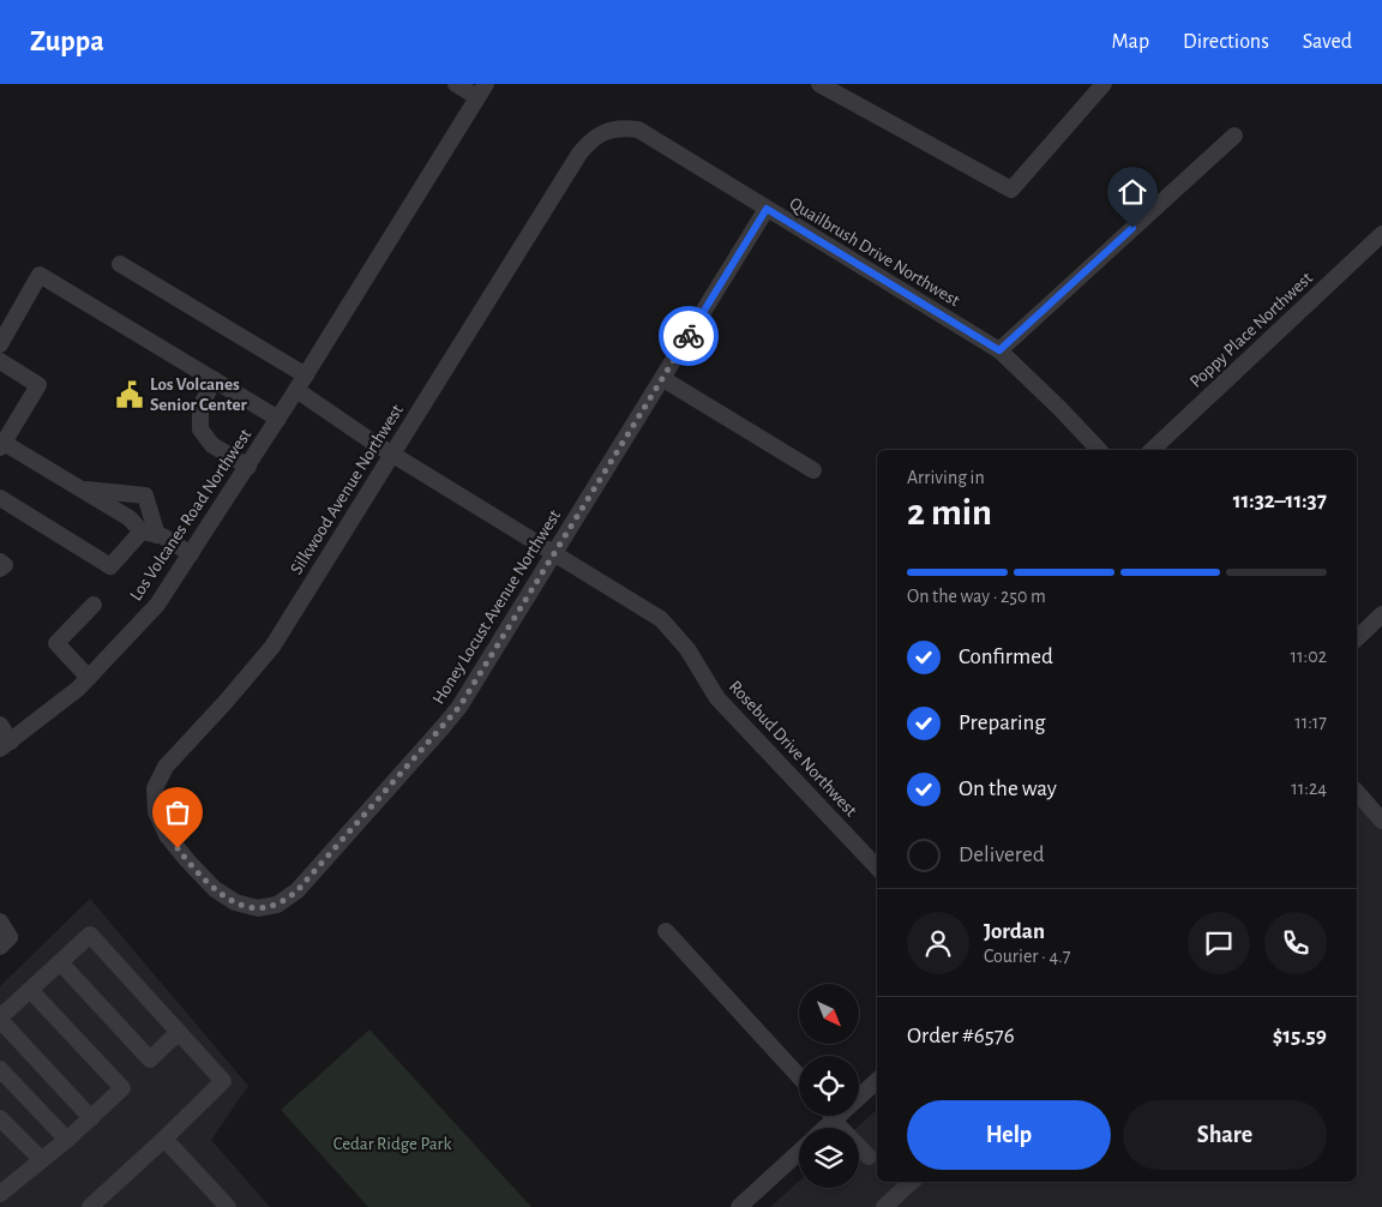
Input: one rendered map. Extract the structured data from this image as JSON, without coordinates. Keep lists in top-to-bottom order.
{
  "streets": {
    "street": [
      "Quailbrush Drive Northwest",
      "Poppy Place Northwest",
      "Silkwood Avenue Northwest",
      "Los Volcanes Road Northwest",
      "Honey Locust Avenue Northwest",
      "Rosebud Drive Northwest"
    ]
  },
  "crossings": [
    ["Quailbrush Drive Northwest", "Silkwood Avenue Northwest"],
    ["Quailbrush Drive Northwest", "Honey Locust Avenue Northwest"],
    ["Silkwood Avenue Northwest", "Honey Locust Avenue Northwest"],
    ["Silkwood Avenue Northwest", "Rosebud Drive Northwest"],
    ["Los Volcanes Road Northwest", "Rosebud Drive Northwest"],
    ["Honey Locust Avenue Northwest", "Rosebud Drive Northwest"]
  ],
  "parks": ["Cedar Ridge Park"],
  "places": {
    "public building": ["Los Volcanes Senior Center"]
  },
  "north": "bottom right",
  "page": {
    "header": "Zuppa",
    "nav": ["Map", "Directions", "Saved"],
    "heading": ["2 min", "Arriving in", "11:32–11:37"],
    "panel": [
      "Jordan",
      "Courier · 4.7",
      "Order #6576",
      "$15.59"
    ],
    "bar": "On the way · 250 m",
    "list": [
      ["Confirmed", "11:02"],
      ["Preparing", "11:17"],
      ["On the way", "11:24"],
      "Delivered"
    ],
    "buttons": ["Help", "Share"]
  }
}
